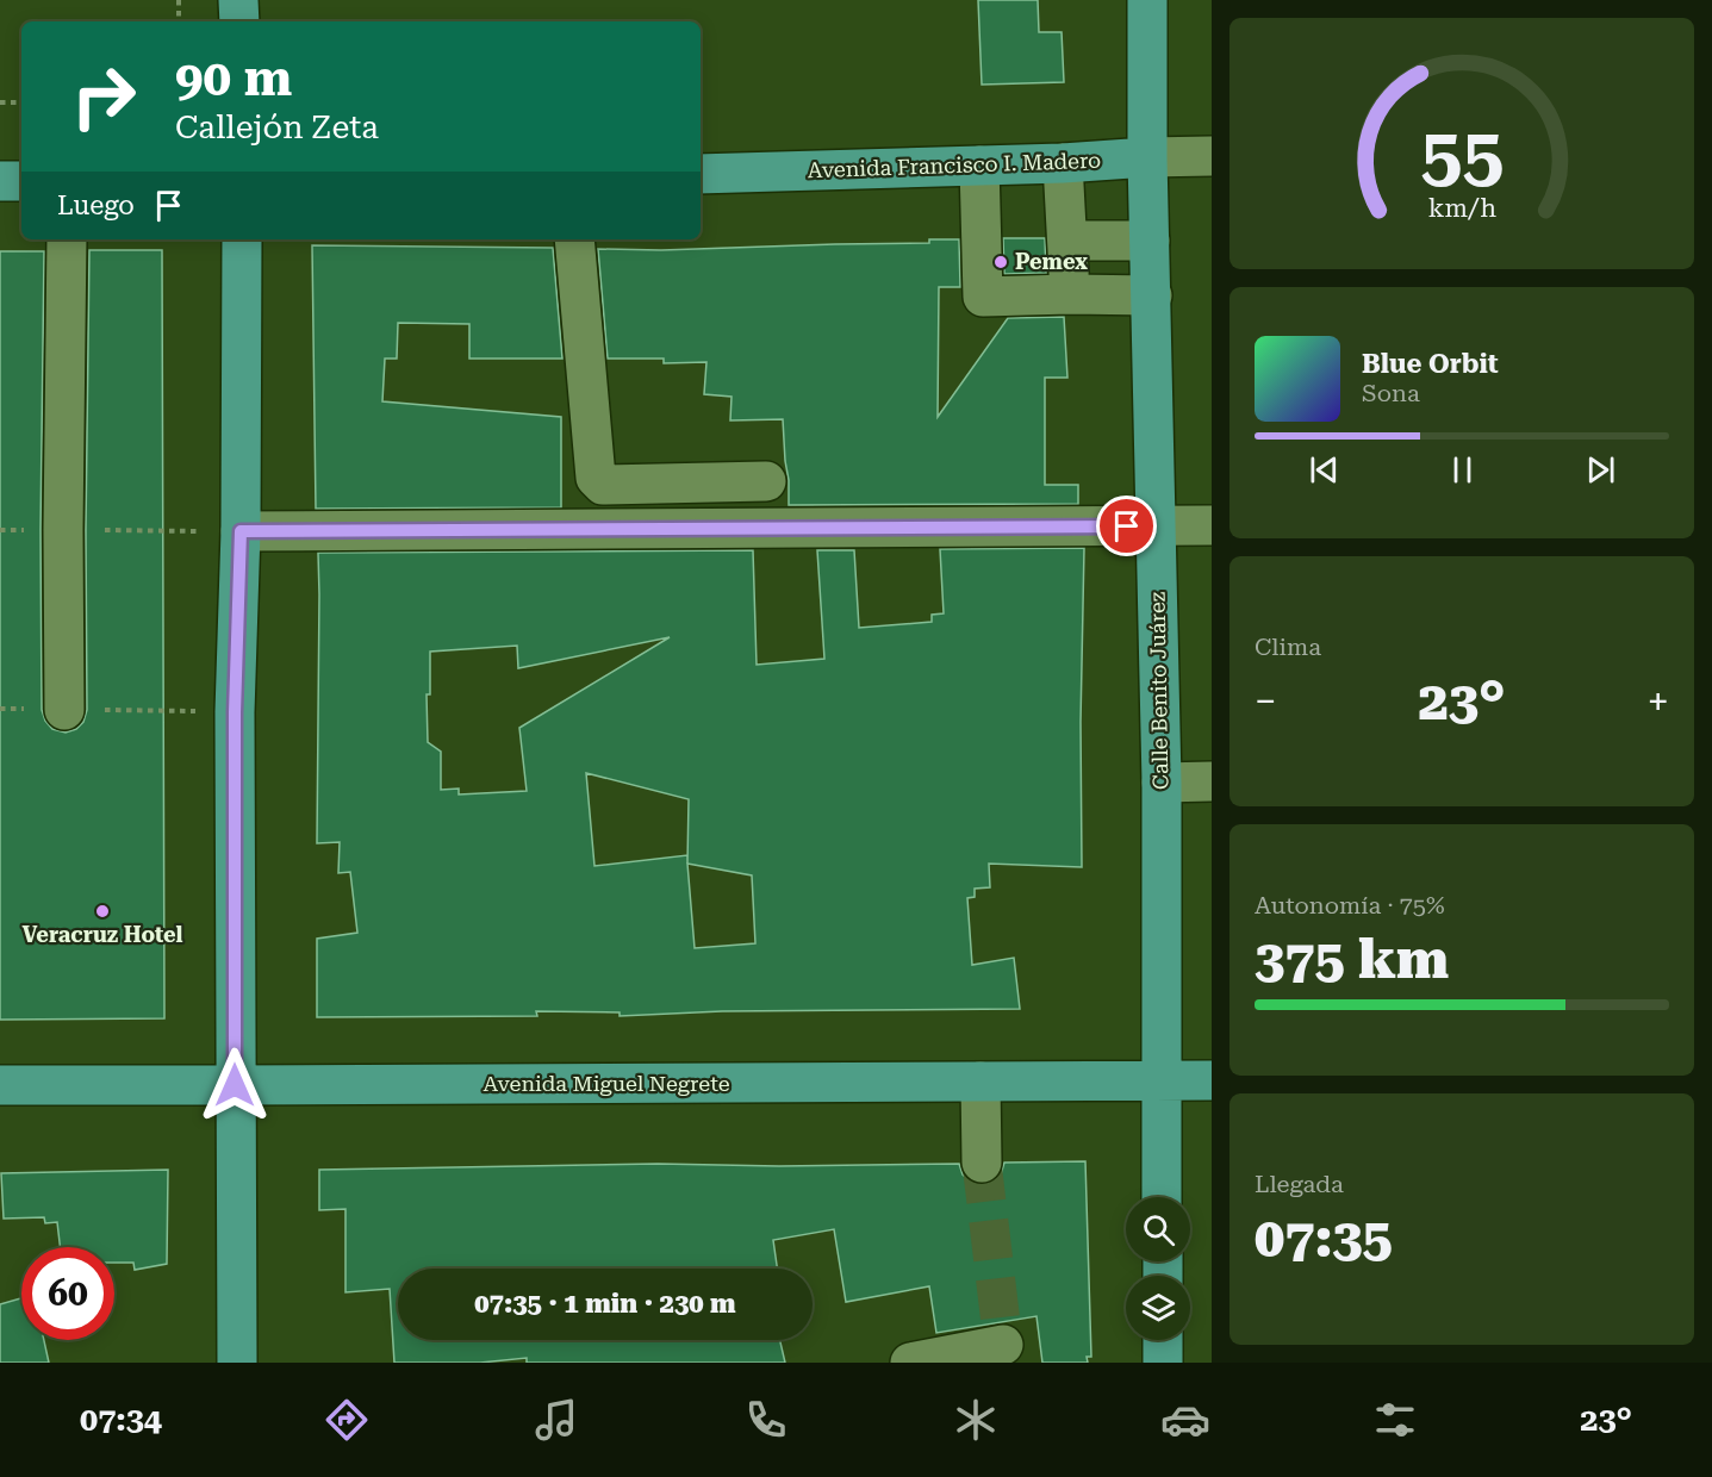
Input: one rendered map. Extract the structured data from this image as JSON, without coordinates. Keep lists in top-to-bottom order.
{
  "streets": {
    "main road": ["Avenida Francisco I. Madero", "Calle Benito Juárez", "Avenida Miguel Negrete"]
  },
  "crossings": [
    ["Avenida Francisco I. Madero", "Calle Benito Juárez"],
    ["Calle Benito Juárez", "Avenida Miguel Negrete"]
  ],
  "places": ["Pemex", "Veracruz Hotel"],
  "page": {
    "turn": ["90 m", "Callejón Zeta"],
    "then": "Luego",
    "song": ["Blue Orbit", "Sona"],
    "tile": [
      "Clima",
      ["Autonomía · 75%", "375 km"],
      ["Llegada", "07:35"]
    ],
    "heat": ["−", "23°", "+"],
    "limit": "60",
    "trip": "07:35 · 1 min · 230 m",
    "tabs": ["07:34", "23°"],
    "gauge": ["55", "km/h"]
  }
}
